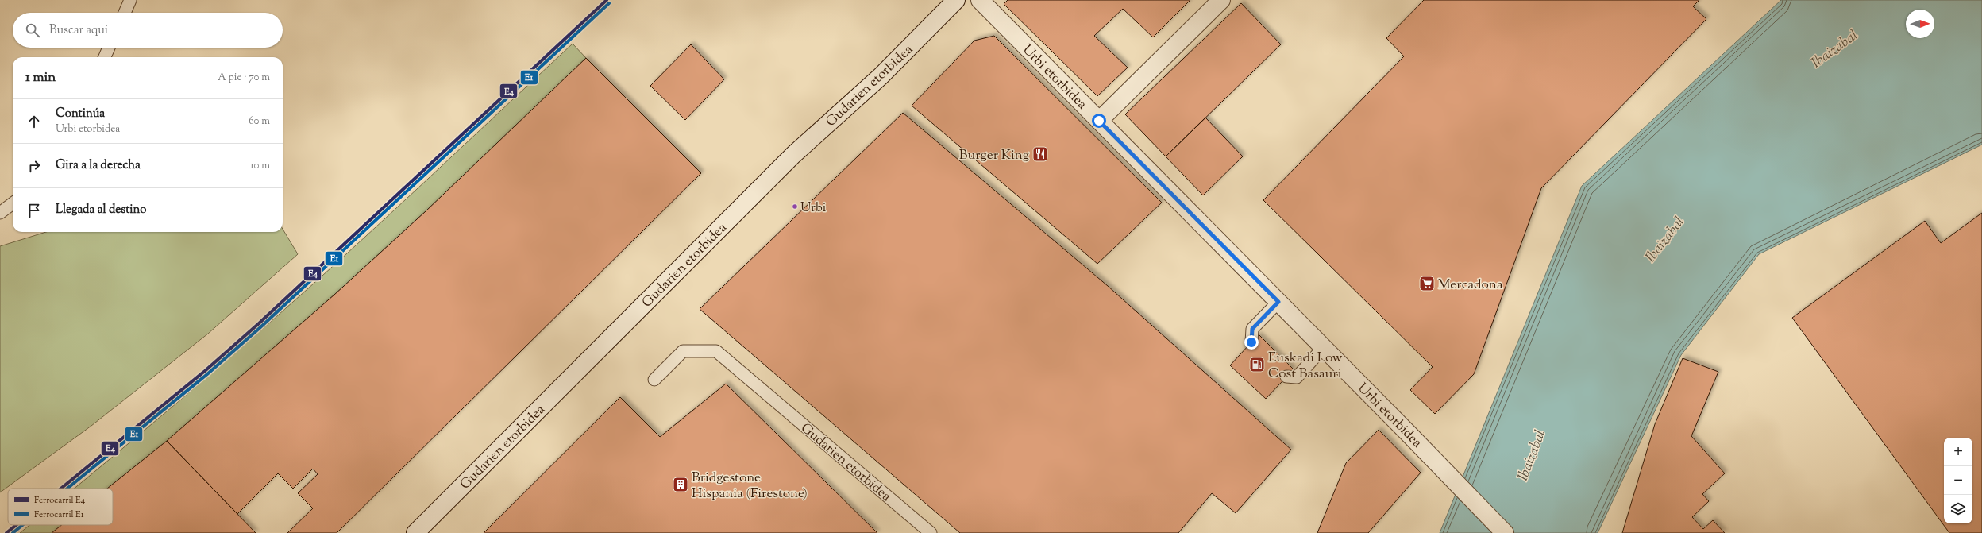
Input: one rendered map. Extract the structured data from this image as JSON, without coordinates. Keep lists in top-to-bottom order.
{
  "streets": {
    "street": ["Urbi etorbidea", "Gudarien etorbidea"]
  },
  "water": ["Ibaizabal"],
  "places": {
    "restaurant": ["Burger King"],
    "other": ["Urbi"],
    "supermarket": ["Mercadona"],
    "fuel station": ["Euskadi Low Cost Basauri"],
    "building": ["Bridgestone Hispania (Firestone)"]
  },
  "lines": ["rail line E4", "rail line E1"],
  "legend": ["Ferrocarril E4", "Ferrocarril E1"],
  "north": "right",
  "page": {
    "search": "Buscar aquí",
    "heading": ["1 min", "A pie · 70 m"],
    "list": [
      ["Continúa", "Urbi etorbidea", "60 m"],
      ["Gira a la derecha", "10 m"],
      "Llegada al destino"
    ],
    "map_buttons": ["+", "−"]
  }
}
